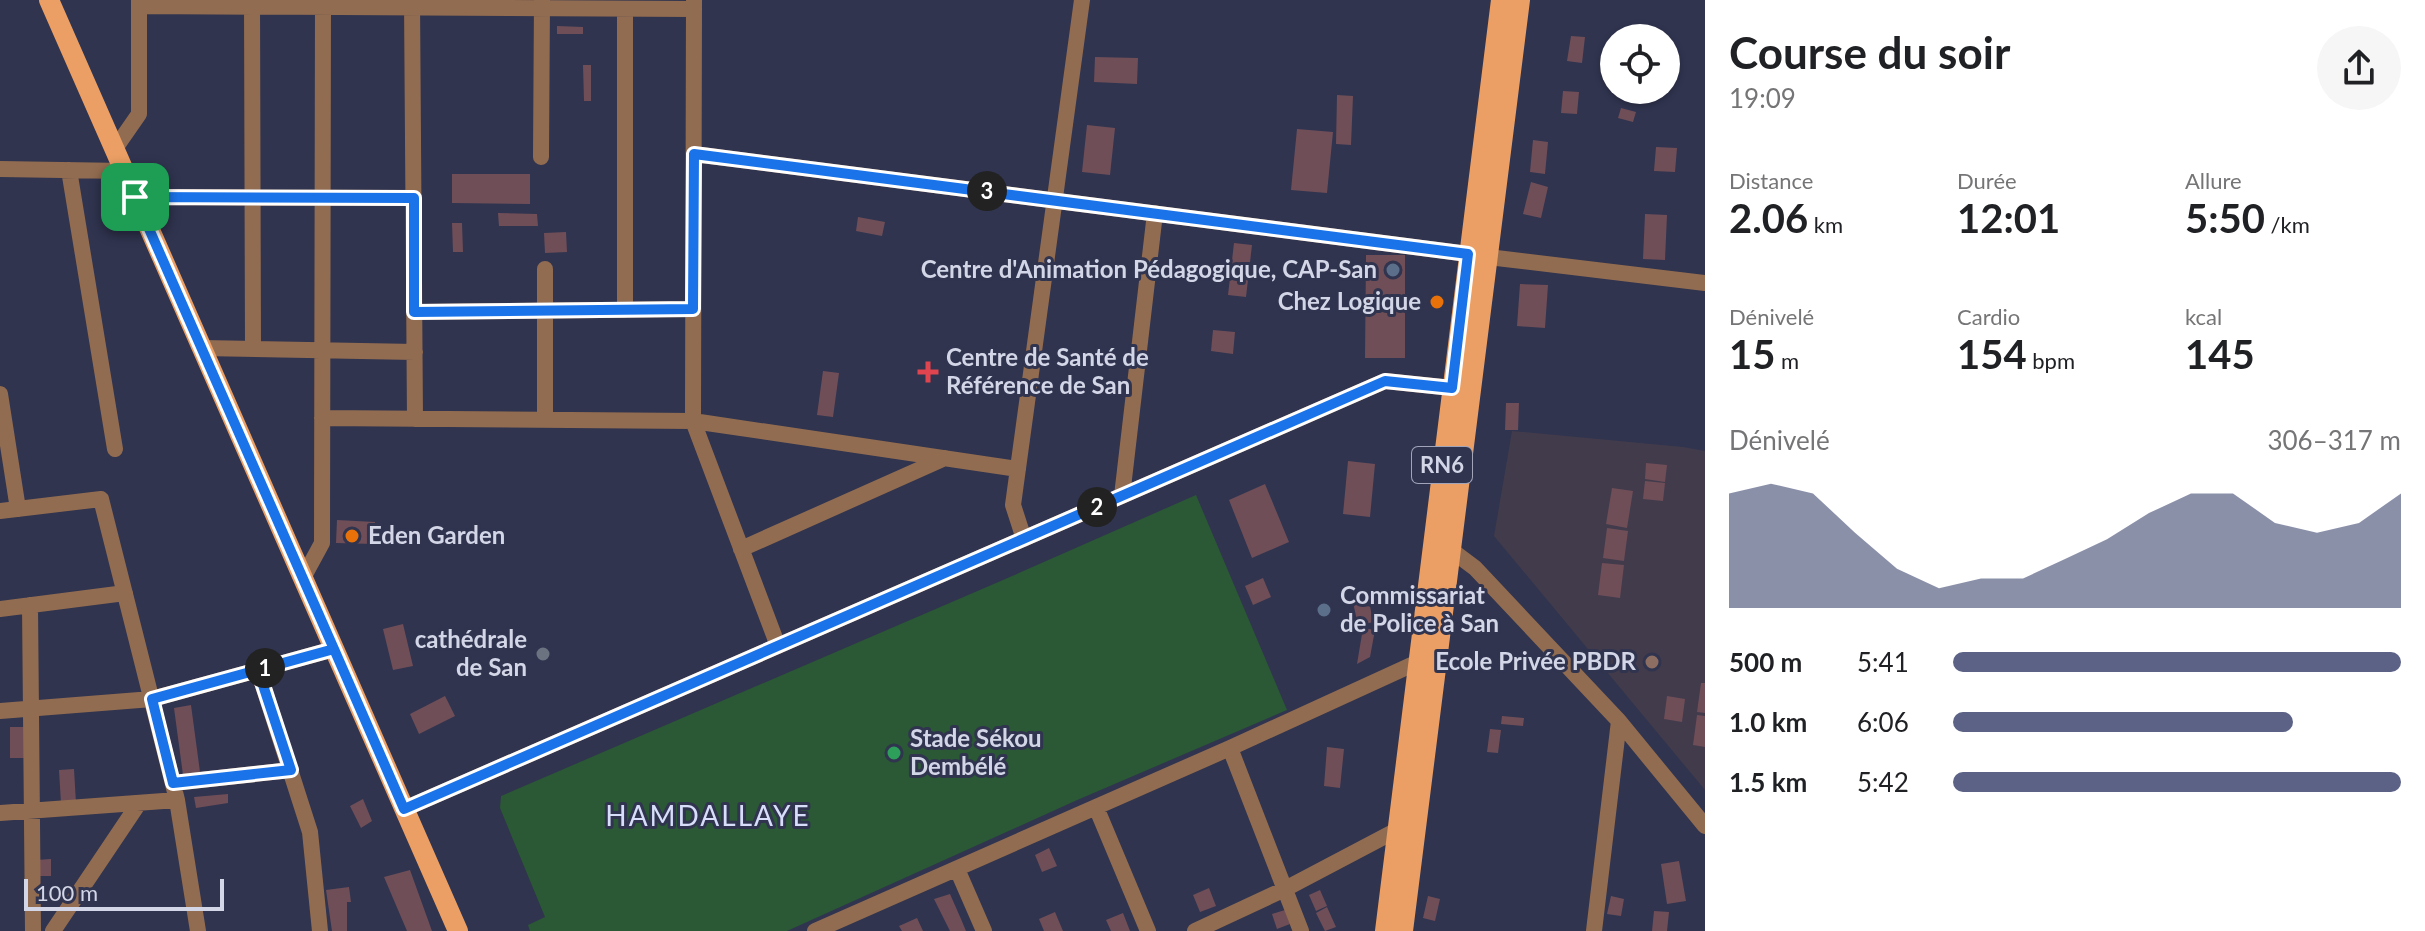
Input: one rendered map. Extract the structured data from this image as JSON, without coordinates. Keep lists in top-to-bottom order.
{
  "streets": {
    "main road": ["RN6"]
  },
  "districts": ["HAMDALLAYE"],
  "places": {
    "other": [
      "Centre d'Animation Pédagogique, CAP-San",
      "Chez Logique",
      "Eden Garden",
      "Commissariat de Police à San",
      "cathédrale de San",
      "Ecole Privée PBDR",
      "Stade Sékou Dembélé"
    ],
    "health": ["Centre de Santé de Référence de San"]
  },
  "scale_bar": "100 m",
  "page": {
    "heading": ["Course du soir", "19:09"],
    "stats": [
      ["Distance", "2.06 km"],
      ["Durée", "12:01"],
      ["Allure", "5:50 /km"],
      ["Dénivelé", "15 m"],
      ["Cardio", "154 bpm"],
      ["kcal", "145"]
    ],
    "pins": ["3", "2", "1"],
    "chart": ["Dénivelé", "306–317 m"],
    "list": [
      {
        "name": "500 m",
        "note": "5:41"
      },
      {
        "name": "1.0 km",
        "note": "6:06"
      },
      {
        "name": "1.5 km",
        "note": "5:42"
      }
    ],
    "scale": "100 m"
  }
}
